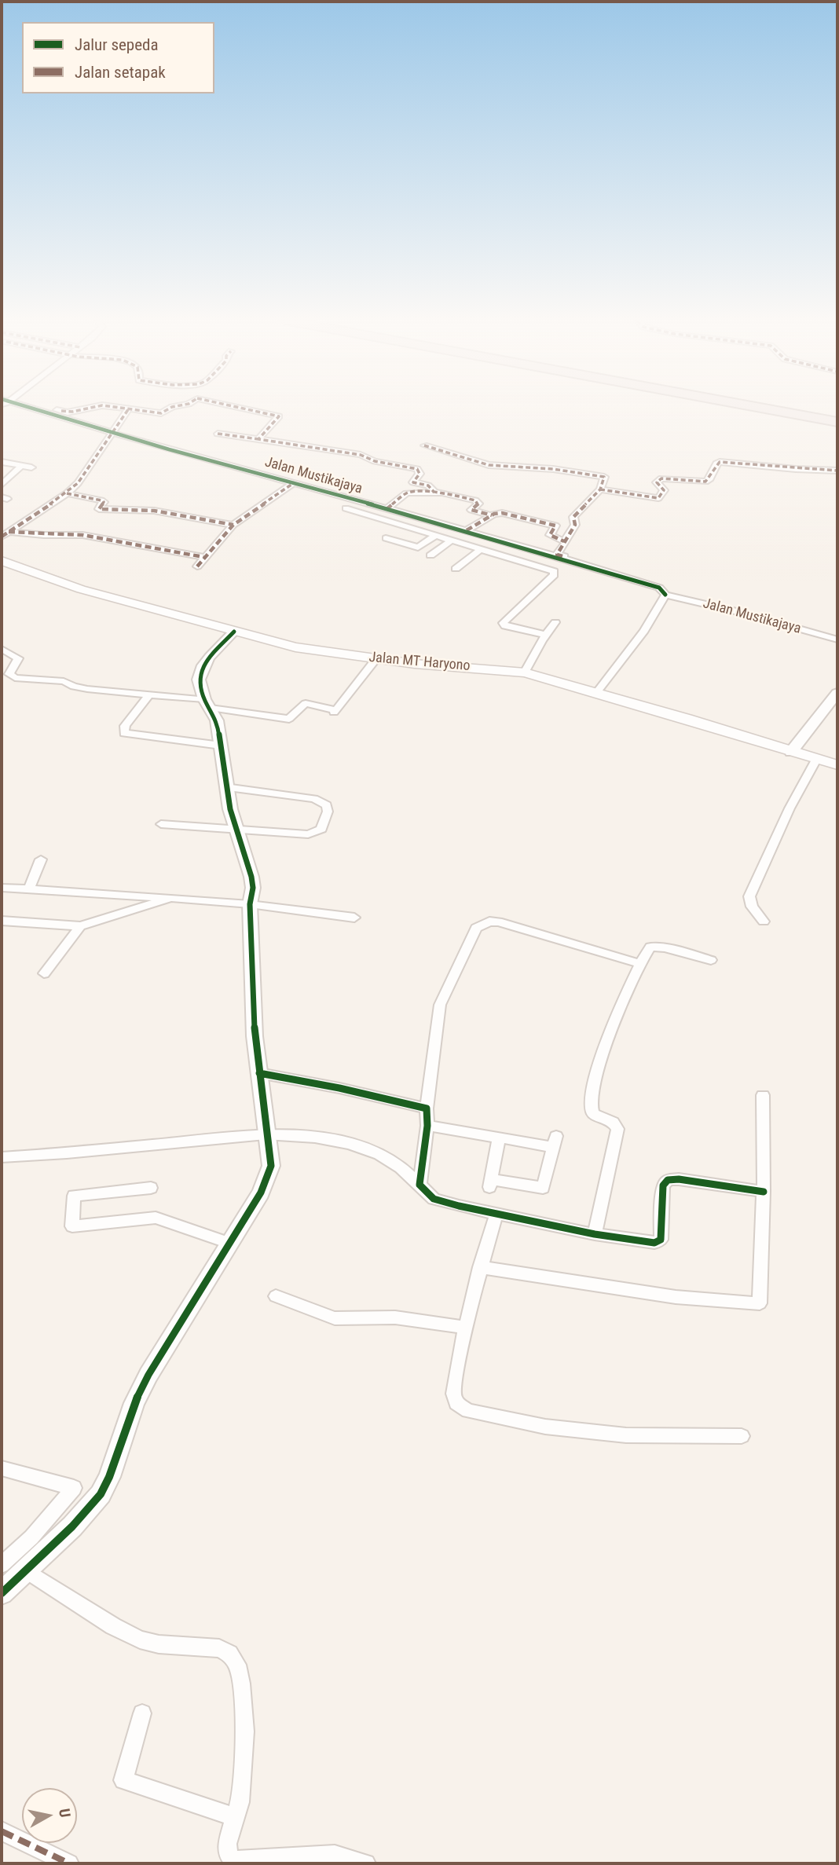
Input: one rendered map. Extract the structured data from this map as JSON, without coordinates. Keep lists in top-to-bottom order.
{
  "streets": {
    "main road": ["Jalan MT Haryono"],
    "street": ["Jalan Mustikajaya"]
  },
  "legend": ["Jalur sepeda", "Jalan setapak"],
  "north": "right"
}
